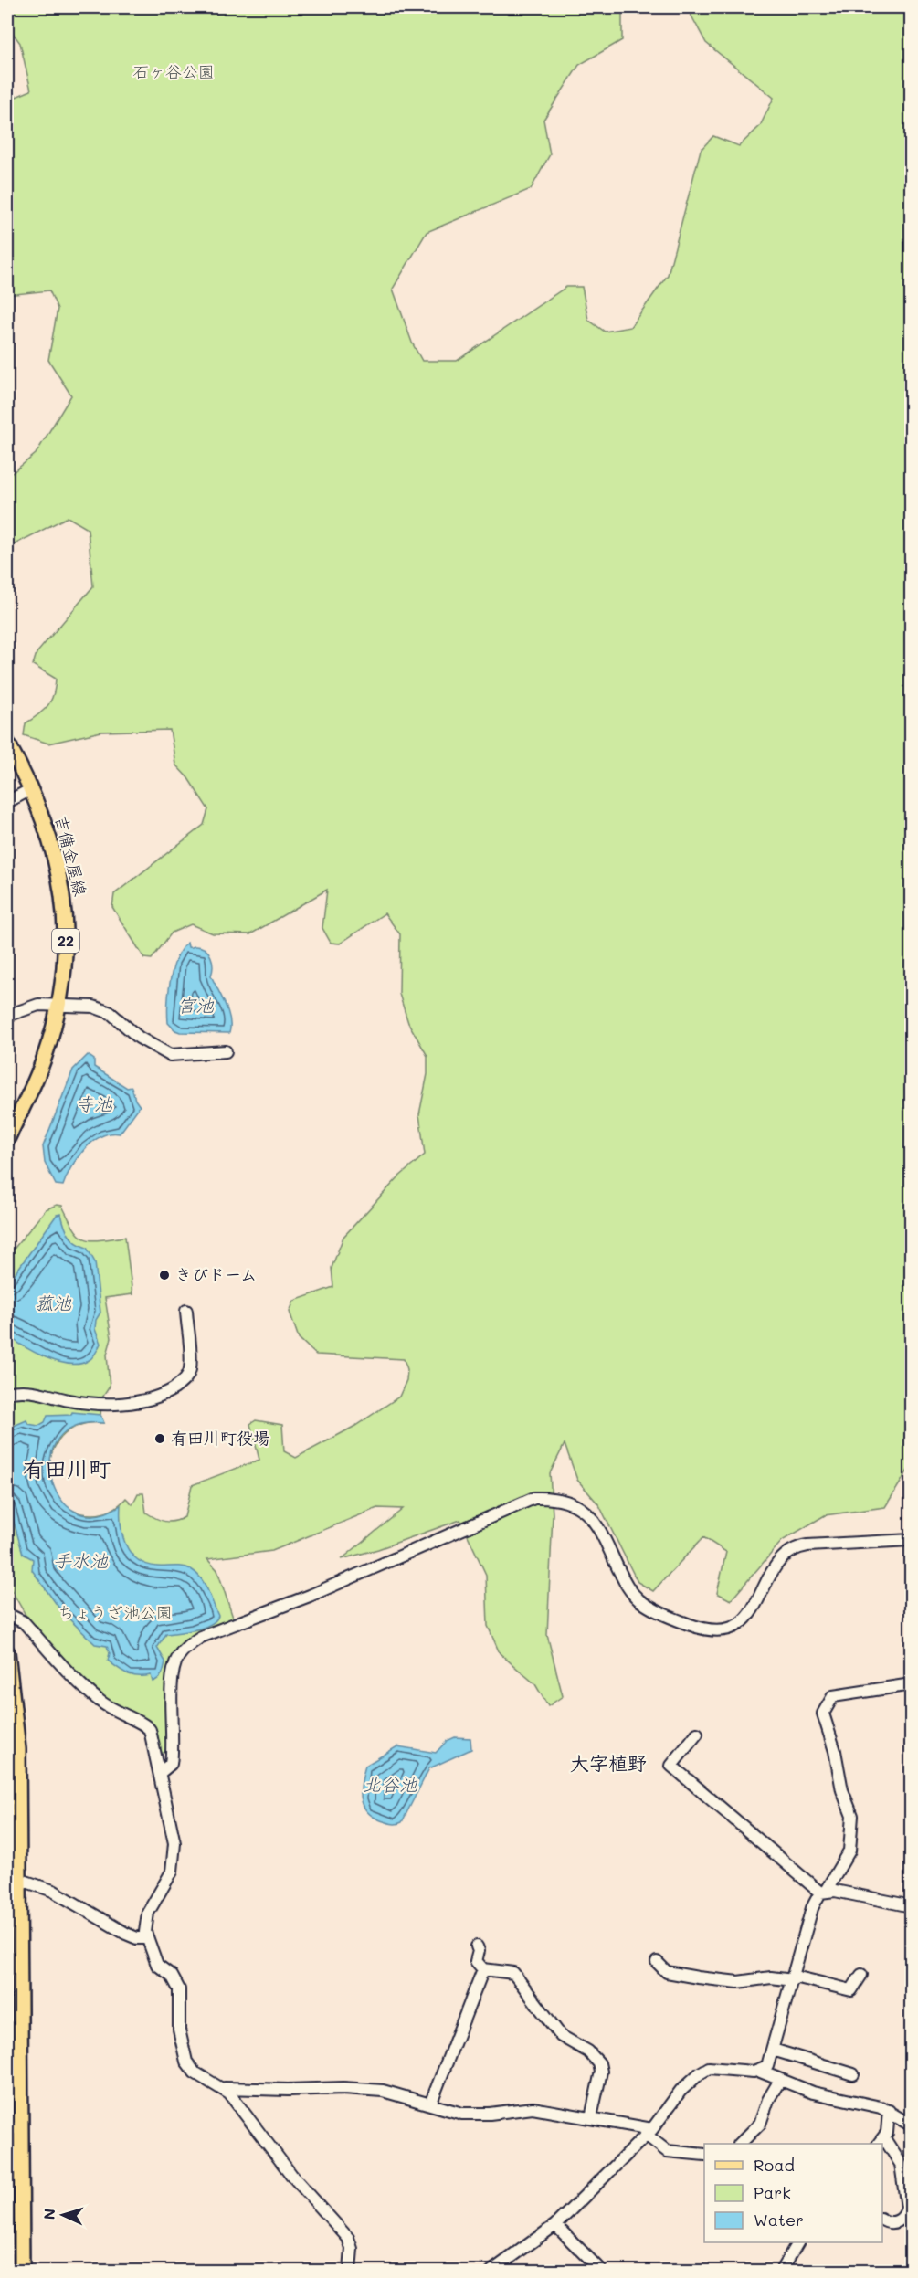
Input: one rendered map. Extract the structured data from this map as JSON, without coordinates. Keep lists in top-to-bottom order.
{
  "streets": {
    "main road": ["吉備金屋線", "22"]
  },
  "districts": ["有田川町", "大字植野"],
  "water": [
    "宮池",
    "寺池",
    "菰池",
    "手水池",
    "北谷池"
  ],
  "parks": ["石ヶ谷公園", "ちょうざ池公園"],
  "places": ["きびドーム", "有田川町役場"],
  "legend": ["Road", "Park", "Water"],
  "north": "left"
}
